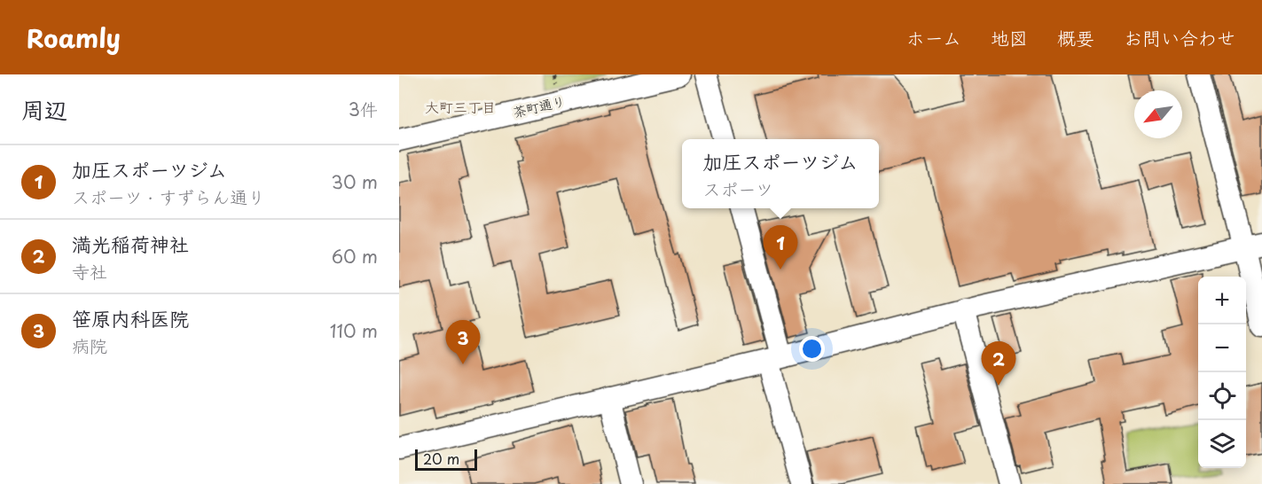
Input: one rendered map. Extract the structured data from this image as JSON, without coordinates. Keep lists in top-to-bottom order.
{
  "streets": {
    "street": ["茶町通り"]
  },
  "districts": ["大町三丁目"],
  "scale_bar": "20 m",
  "north": "bottom left",
  "page": {
    "header": "Roamly",
    "nav": [
      "ホーム",
      "地図",
      "概要",
      "お問い合わせ"
    ],
    "heading": ["周辺", "3件"],
    "popup": ["加圧スポーツジム", "スポーツ"],
    "list": [
      {
        "mark": "1",
        "name": "加圧スポーツジム",
        "note": "スポーツ · すずらん通り",
        "value": "30 m"
      },
      {
        "mark": "2",
        "name": "満光稲荷神社",
        "note": "寺社",
        "value": "60 m"
      },
      {
        "mark": "3",
        "name": "笹原内科医院",
        "note": "病院",
        "value": "110 m"
      }
    ],
    "pins": ["1", "3", "2"],
    "map_buttons": ["+", "−"],
    "scale": "20 m"
  }
}
